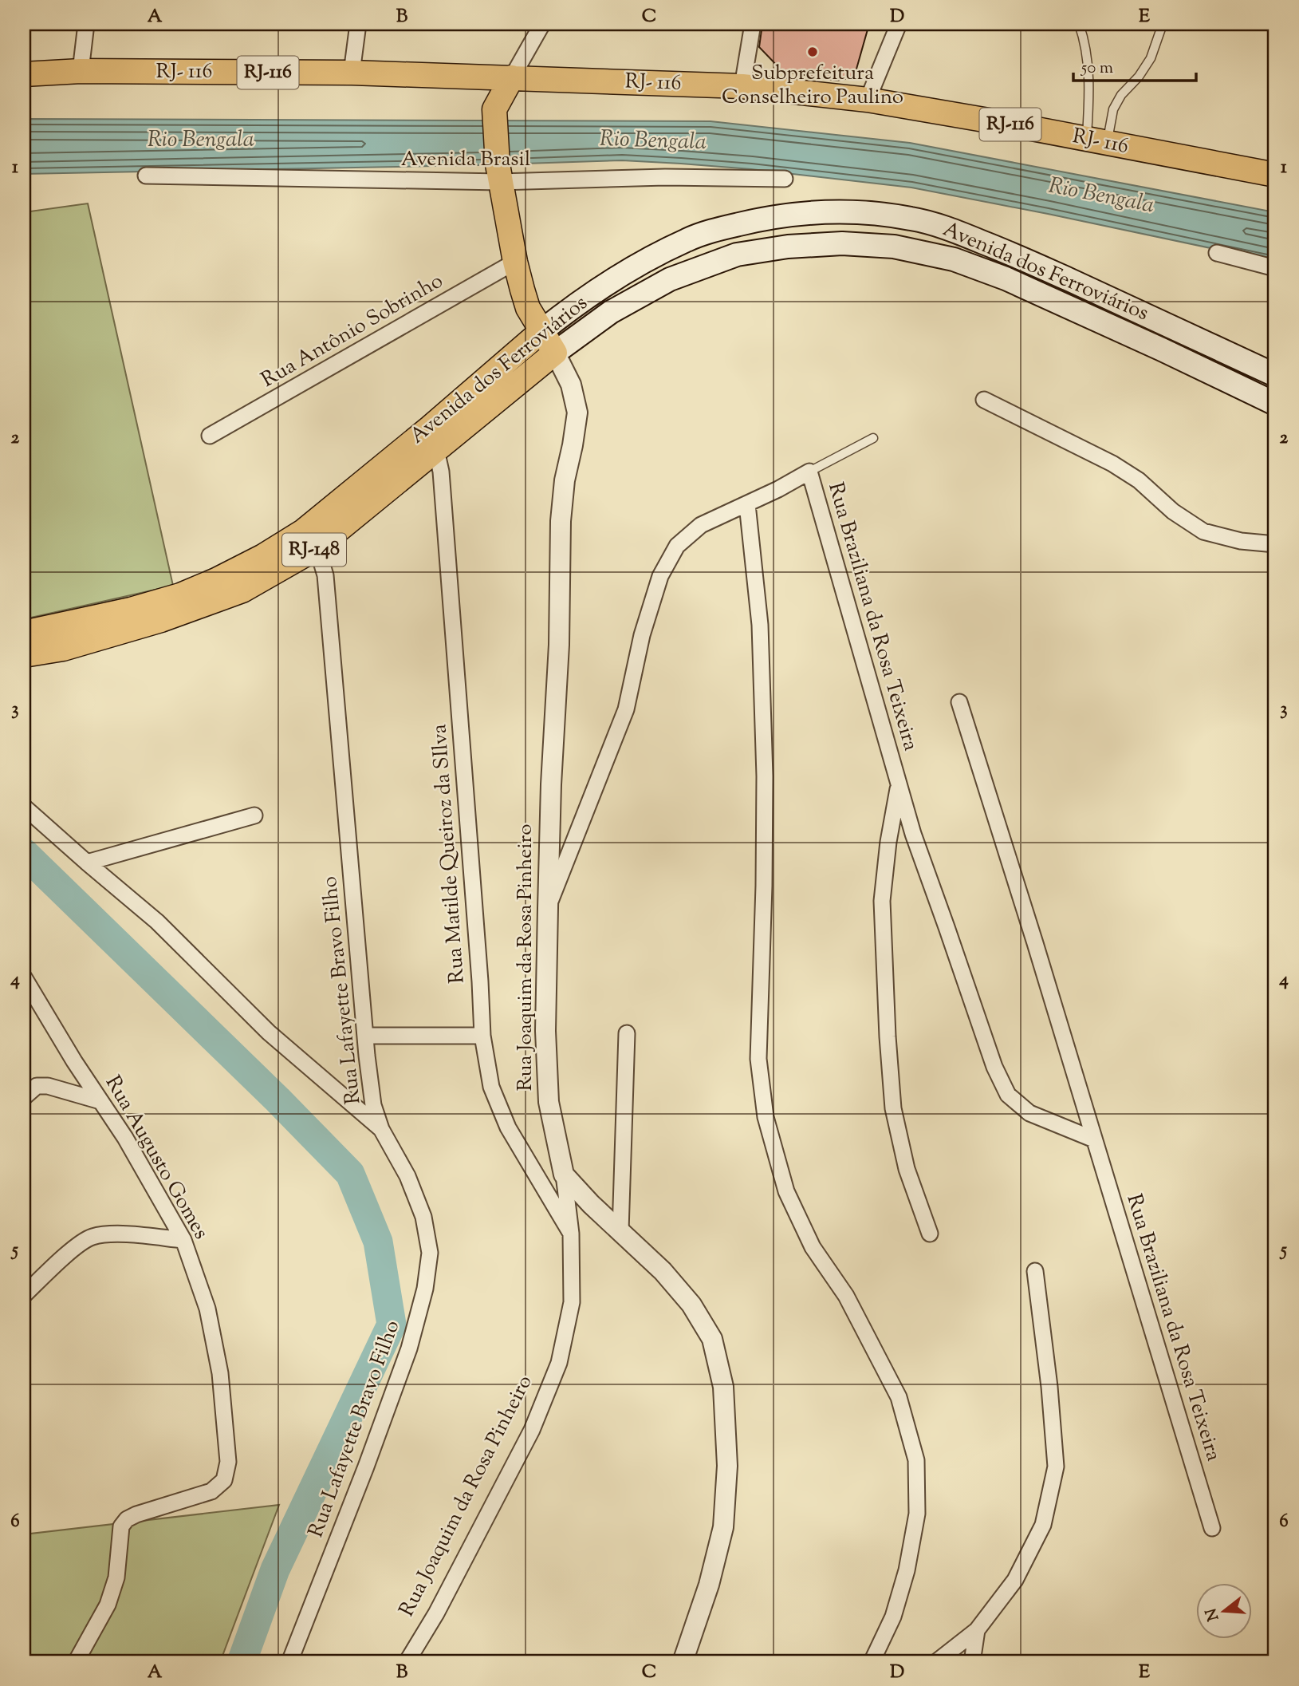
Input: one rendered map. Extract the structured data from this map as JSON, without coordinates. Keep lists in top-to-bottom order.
{
  "streets": {
    "main road": [
      "RJ- 116",
      "RJ-116",
      "Avenida dos Ferroviários",
      "RJ-148"
    ],
    "street": [
      "Avenida Brasil",
      "Rua Antônio Sobrinho",
      "Rua Braziliana da Rosa Teixeira",
      "Rua Matilde Queiroz da SIlva",
      "Rua Joaquim da Rosa Pinheiro",
      "Rua Lafayette Bravo Filho",
      "Rua Augusto Gomes"
    ]
  },
  "crossings": [
    ["Avenida dos Ferroviários", "RJ-148"],
    ["Avenida dos Ferroviários", "Rua Matilde Queiroz da SIlva"],
    ["Avenida dos Ferroviários", "Rua Lafayette Bravo Filho"],
    ["RJ-148", "Rua Matilde Queiroz da SIlva"],
    ["RJ-148", "Rua Joaquim da Rosa Pinheiro"],
    ["RJ-148", "Rua Lafayette Bravo Filho"],
    ["Rua Braziliana da Rosa Teixeira", "Rua Joaquim da Rosa Pinheiro"],
    ["Rua Matilde Queiroz da SIlva", "Rua Joaquim da Rosa Pinheiro"]
  ],
  "water": ["Rio Bengala"],
  "places": ["Subprefeitura Conselheiro Paulino"],
  "scale_bar": "50 m",
  "north": "left",
  "grid": {
    "columns": [
      "A",
      "B",
      "C",
      "D",
      "E"
    ],
    "rows": [
      "1",
      "2",
      "3",
      "4",
      "5",
      "6"
    ]
  }
}
